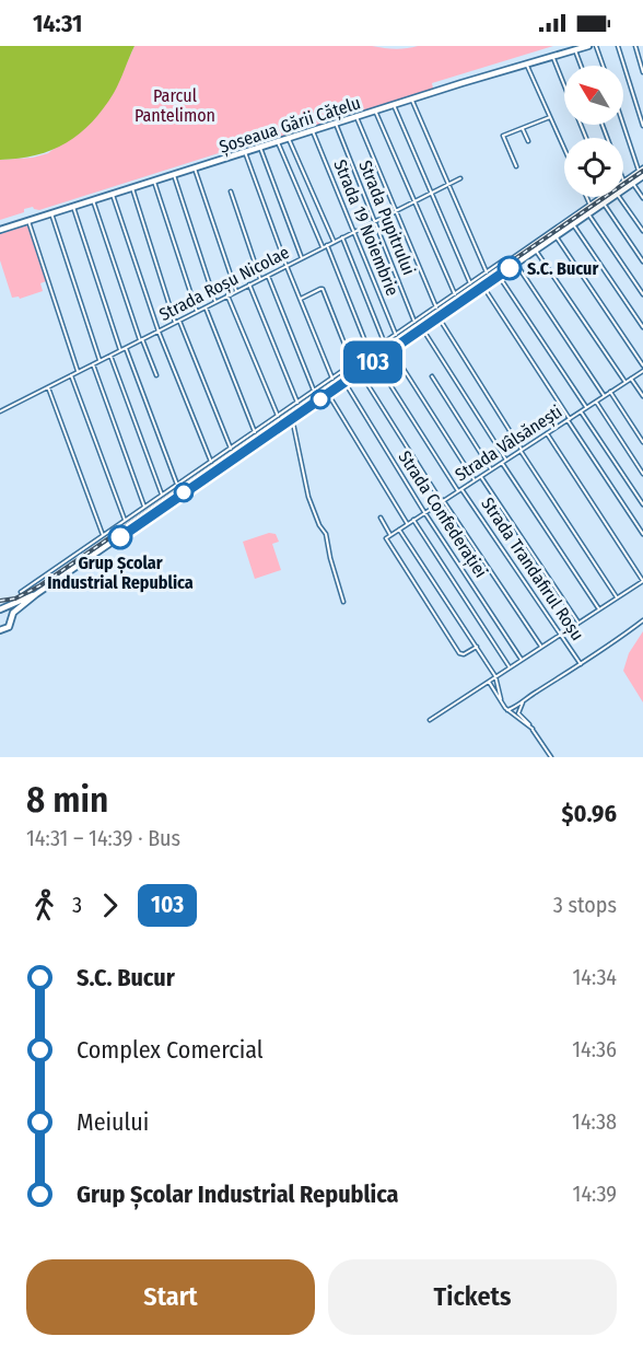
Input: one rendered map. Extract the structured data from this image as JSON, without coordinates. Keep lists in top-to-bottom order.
{
  "streets": {
    "main road": ["Șoseaua Gării Cățelu"],
    "street": [
      "Strada Pupitrului",
      "Strada 19 Noiembrie",
      "Strada Roșu Nicolae",
      "Strada Vâlsănești",
      "Strada Confederației",
      "Strada Trandafirul Roșu"
    ]
  },
  "crossings": [
    ["Șoseaua Gării Cățelu", "Strada Pupitrului"],
    ["Șoseaua Gării Cățelu", "Strada 19 Noiembrie"],
    ["Strada Pupitrului", "Strada Roșu Nicolae"],
    ["Strada 19 Noiembrie", "Strada Roșu Nicolae"],
    ["Strada Vâlsănești", "Strada Confederației"],
    ["Strada Vâlsănești", "Strada Trandafirul Roșu"]
  ],
  "parks": ["Parcul Pantelimon"],
  "places": ["S.C. Bucur", "Grup Școlar Industrial Republica"],
  "lines": ["bus line 103"],
  "north": "top left",
  "page": {
    "status": "14:31",
    "on_map": "103",
    "heading": ["8 min", "14:31 – 14:39 · Bus", "$0.96"],
    "legs": ["3", "103", "3 stops"],
    "list": [
      {
        "name": "S.C. Bucur",
        "value": "14:34"
      },
      {
        "name": "Complex Comercial",
        "value": "14:36"
      },
      {
        "name": "Meiului",
        "value": "14:38"
      },
      {
        "name": "Grup Școlar Industrial Republica",
        "value": "14:39"
      }
    ],
    "buttons": ["Start", "Tickets"]
  }
}
